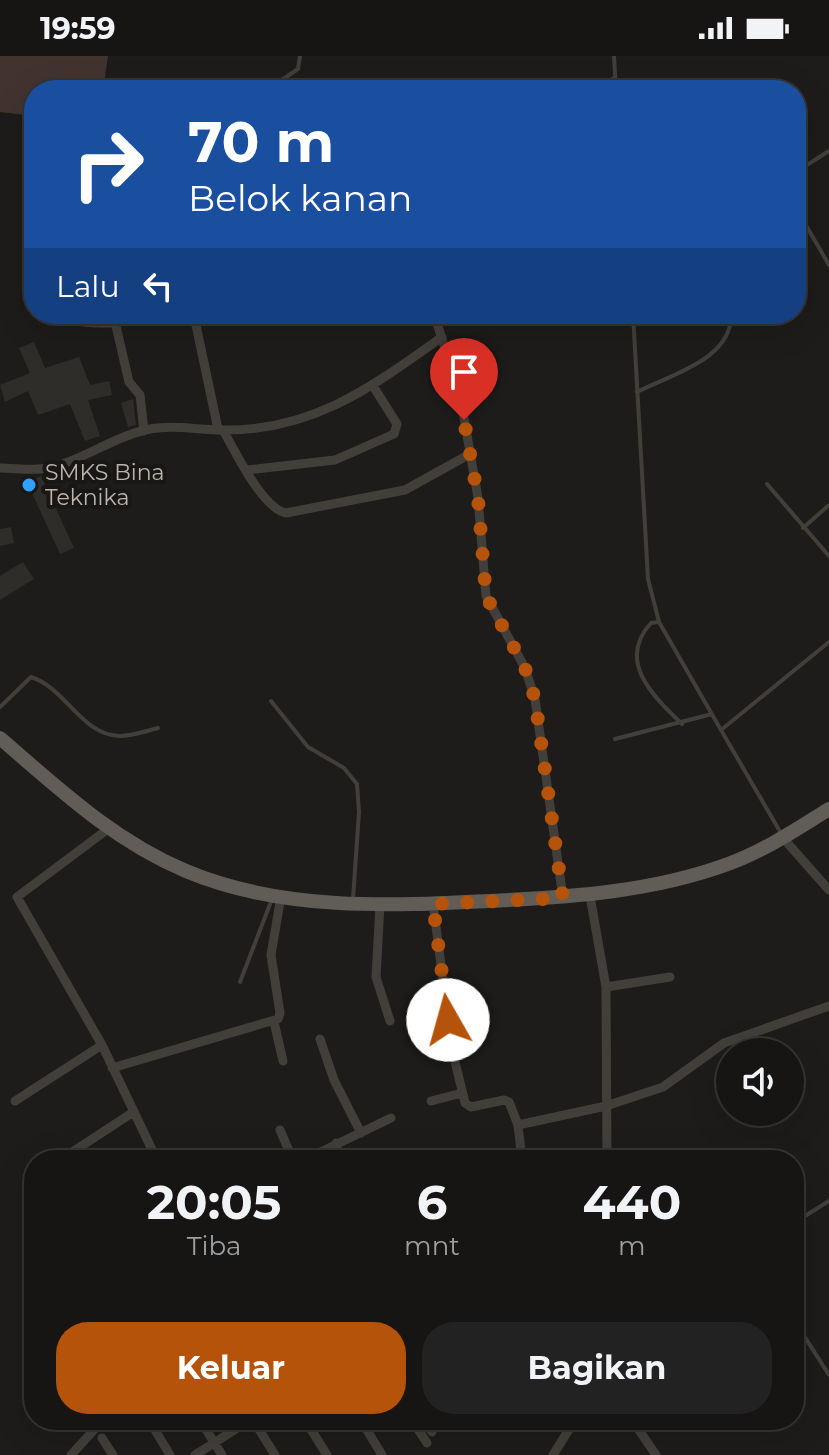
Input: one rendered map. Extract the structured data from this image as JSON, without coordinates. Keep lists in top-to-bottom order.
{
  "places": ["SMKS Bina Teknika"],
  "page": {
    "status": "19:59",
    "turn": ["70 m", "Belok kanan"],
    "then": "Lalu",
    "eta": [
      "20:05",
      "Tiba",
      "6",
      "mnt",
      "440",
      "m"
    ],
    "buttons": ["Keluar", "Bagikan"]
  }
}
